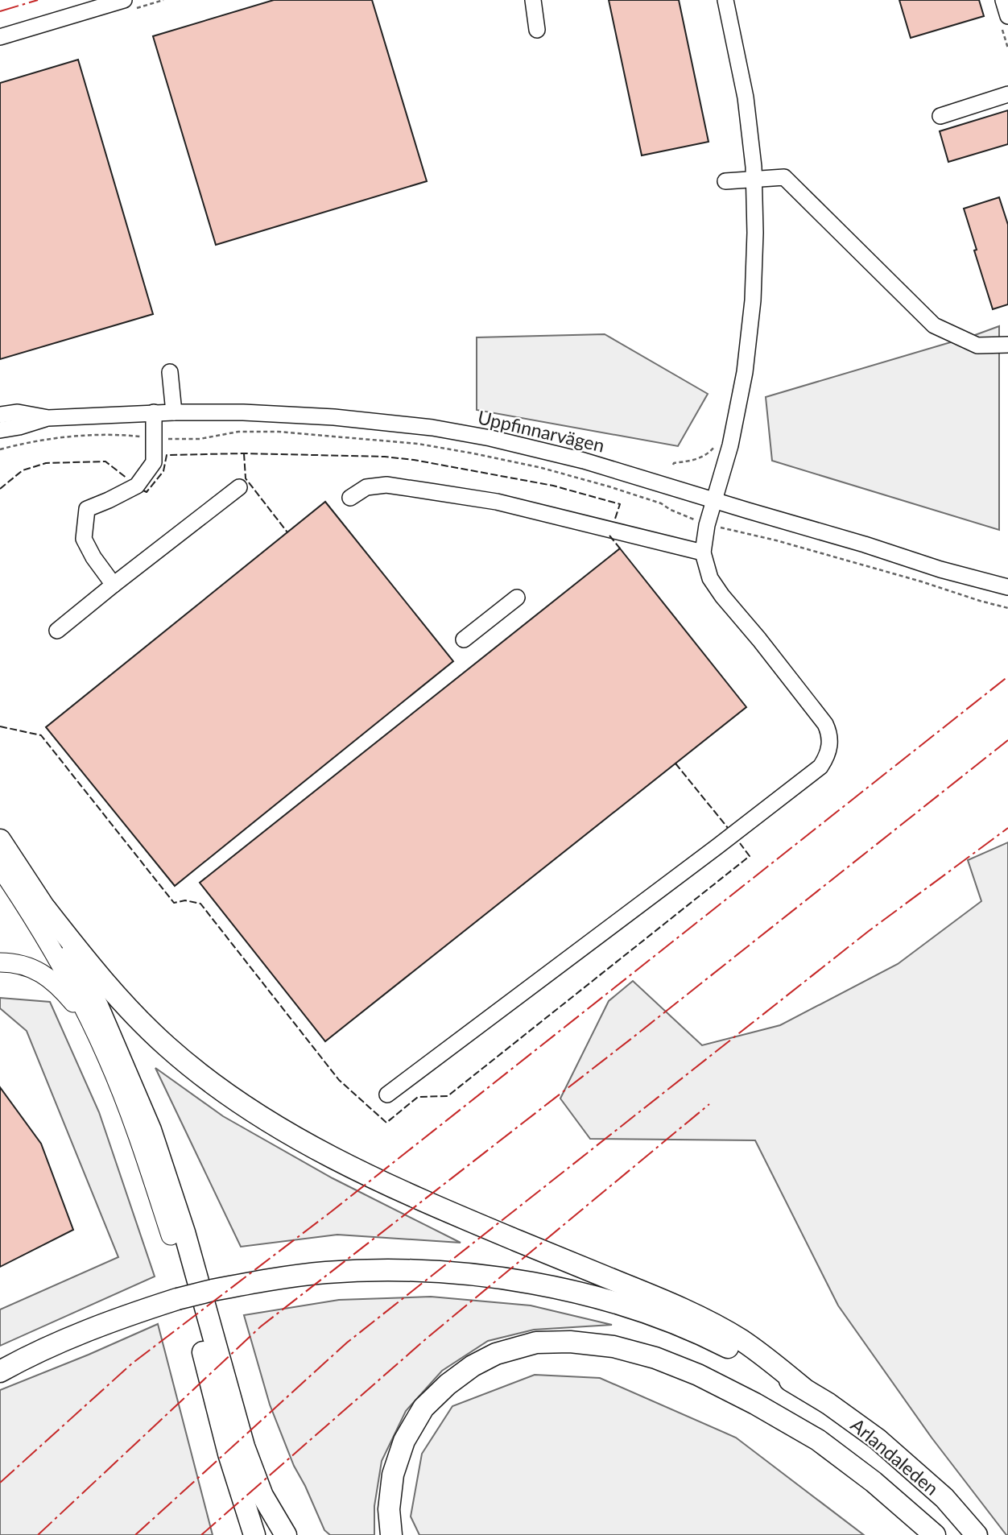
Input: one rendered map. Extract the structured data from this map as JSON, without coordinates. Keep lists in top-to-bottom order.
{
  "streets": {
    "highway": ["Arlandaleden"],
    "street": ["Uppfinnarvägen"]
  }
}
